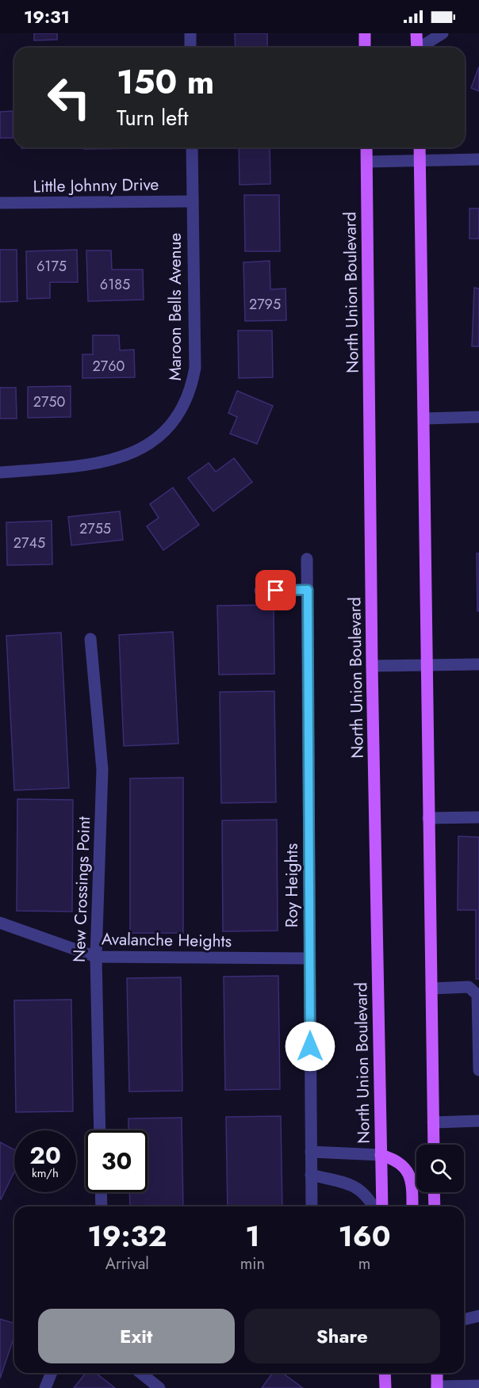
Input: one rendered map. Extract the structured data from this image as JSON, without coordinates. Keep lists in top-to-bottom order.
{
  "streets": {
    "main road": ["North Union Boulevard"],
    "street": [
      "Little Johnny Drive",
      "Maroon Bells Avenue",
      "Roy Heights",
      "New Crossings Point",
      "Avalanche Heights"
    ]
  },
  "crossings": [
    ["Little Johnny Drive", "Maroon Bells Avenue"],
    ["Roy Heights", "Avalanche Heights"],
    ["New Crossings Point", "Avalanche Heights"]
  ],
  "house_numbers": [
    "6175",
    "6185",
    "2795",
    "2760",
    "2750",
    "2755",
    "2745"
  ],
  "page": {
    "status": "19:31",
    "turn": ["150 m", "Turn left"],
    "speed": "20 km/h",
    "limit": "30",
    "eta": [
      "19:32",
      "Arrival",
      "1",
      "min",
      "160",
      "m"
    ],
    "buttons": ["Exit", "Share"]
  }
}
